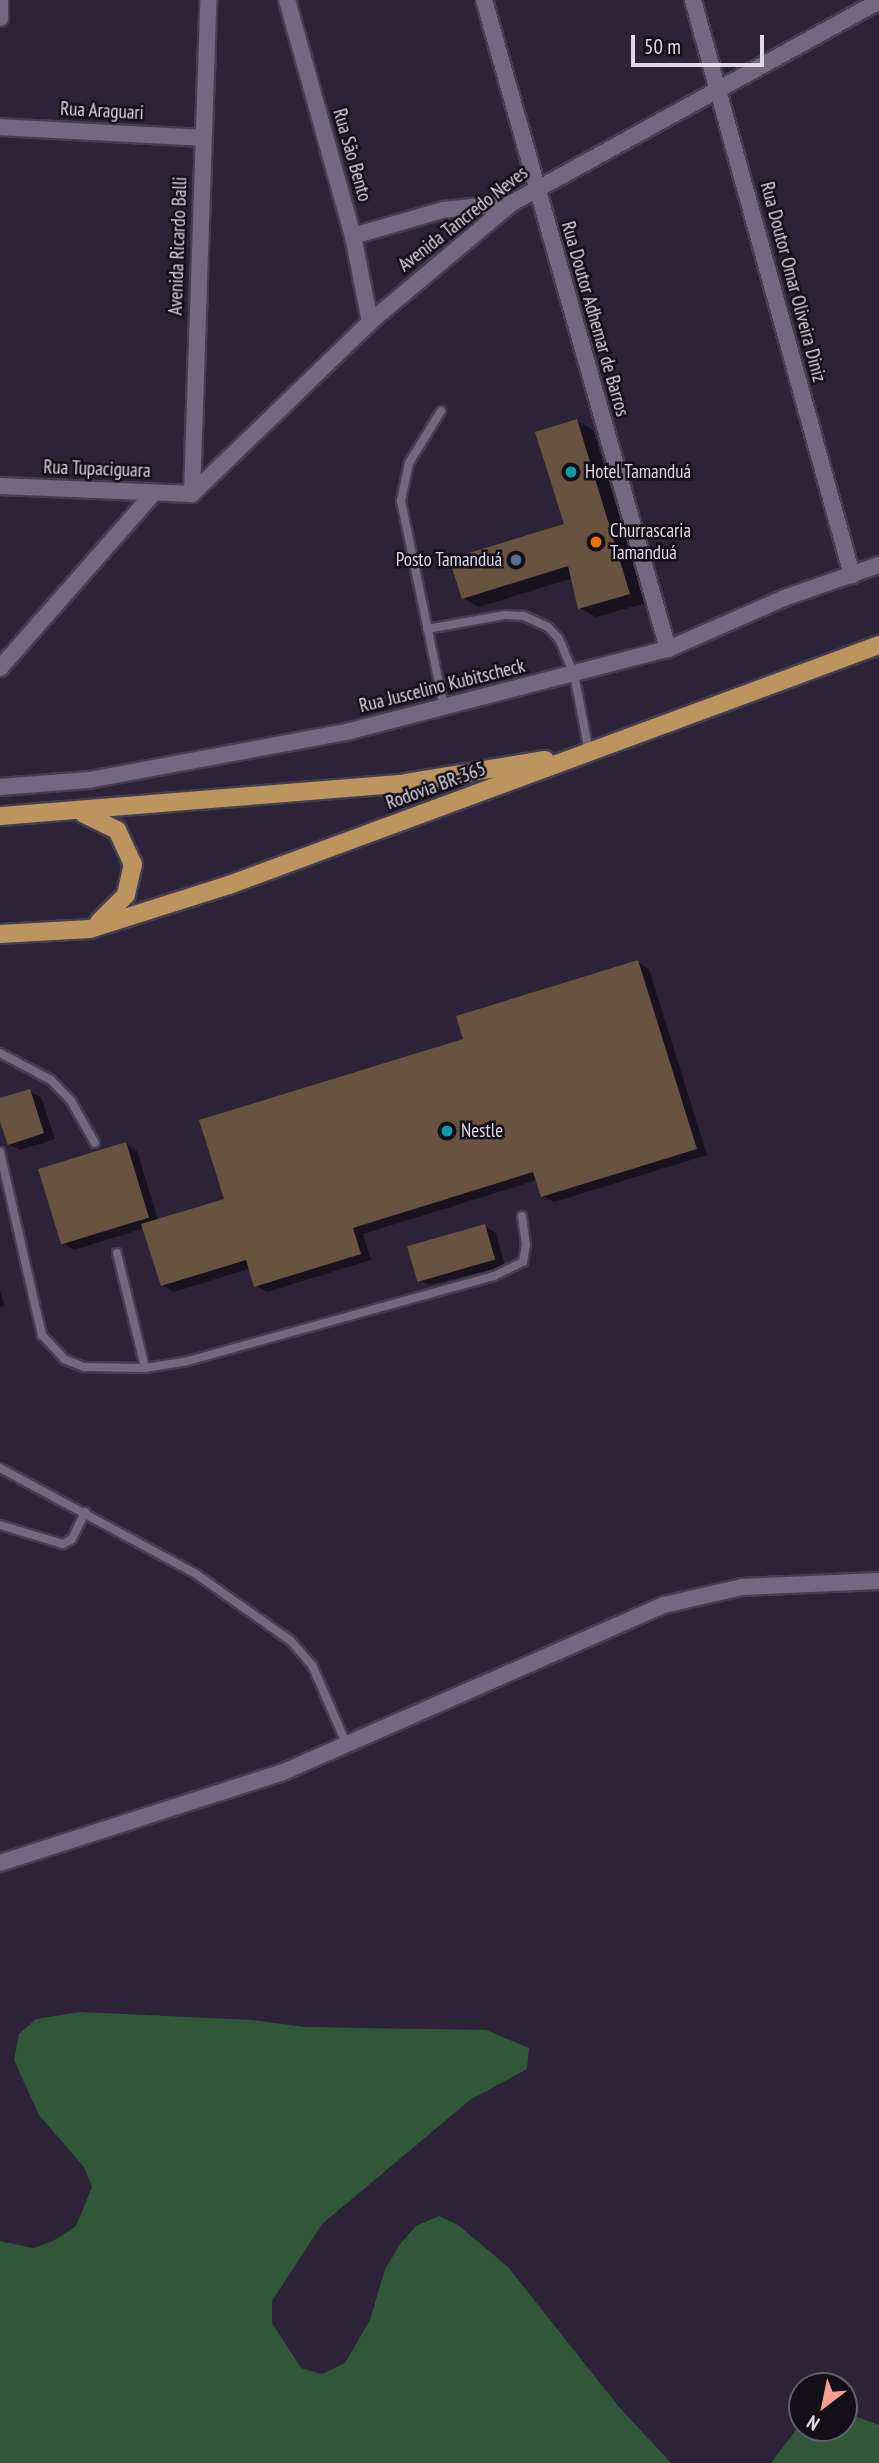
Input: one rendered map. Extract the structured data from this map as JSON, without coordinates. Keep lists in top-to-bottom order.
{
  "streets": {
    "main road": ["Rodovia BR-365"],
    "street": [
      "Rua Araguari",
      "Rua São Bento",
      "Avenida Tancredo Neves",
      "Avenida Ricardo Balli",
      "Rua Doutor Omar Oliveira Diniz",
      "Rua Doutor Adhemar de Barros",
      "Rua Tupaciguara",
      "Rua Juscelino Kubitscheck"
    ]
  },
  "crossings": [
    ["Rua Araguari", "Avenida Ricardo Balli"],
    ["Rua São Bento", "Avenida Tancredo Neves"],
    ["Avenida Tancredo Neves", "Avenida Ricardo Balli"],
    ["Avenida Tancredo Neves", "Rua Doutor Omar Oliveira Diniz"],
    ["Avenida Tancredo Neves", "Rua Doutor Adhemar de Barros"],
    ["Avenida Tancredo Neves", "Rua Tupaciguara"],
    ["Avenida Ricardo Balli", "Rua Tupaciguara"],
    ["Rua Doutor Omar Oliveira Diniz", "Rua Juscelino Kubitscheck"],
    ["Rua Doutor Adhemar de Barros", "Rua Juscelino Kubitscheck"]
  ],
  "places": [
    "Hotel Tamanduá",
    "Churrascaria Tamanduá",
    "Posto Tamanduá",
    "Nestle"
  ],
  "scale_bar": "50 m",
  "north": "bottom left"
}
